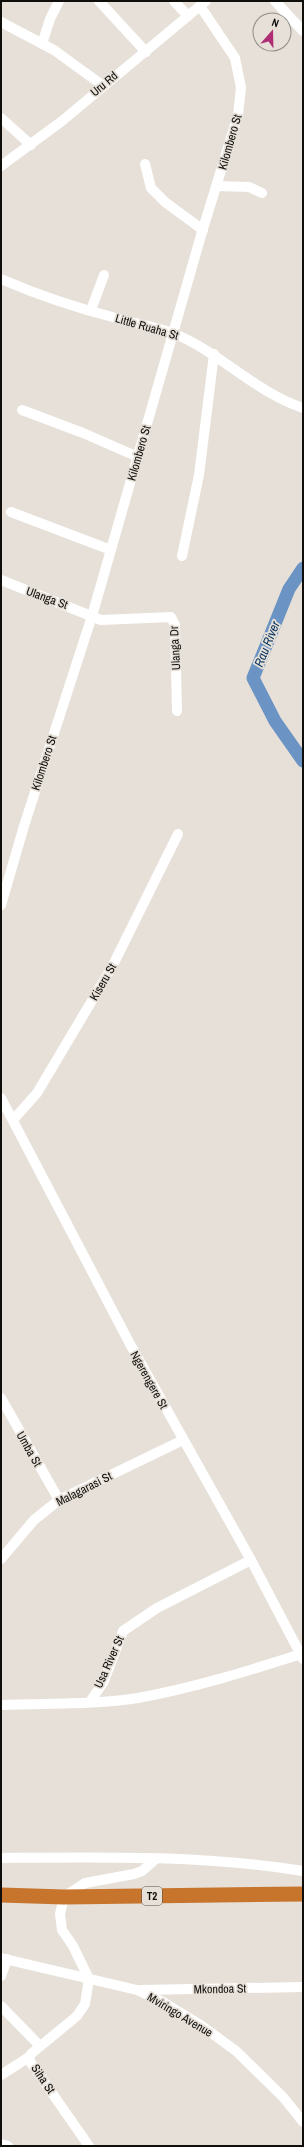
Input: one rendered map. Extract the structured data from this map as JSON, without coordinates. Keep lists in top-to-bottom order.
{
  "streets": {
    "highway": ["T2"],
    "street": [
      "Uru Rd",
      "Kilombero St",
      "Little Ruaha St",
      "Ulanga St",
      "Ulanga Dr",
      "Kiseru St",
      "Ngerengere St",
      "Umba St",
      "Malagarasi St",
      "Usa River St",
      "Mkondoa St",
      "Mviringo Avenue",
      "Siha St"
    ]
  },
  "crossings": [
    ["Uru Rd", "Kilombero St"],
    ["Kilombero St", "Little Ruaha St"],
    ["Kilombero St", "Ulanga St"],
    ["Kilombero St", "Ulanga Dr"],
    ["Ulanga St", "Ulanga Dr"],
    ["Kiseru St", "Ngerengere St"],
    ["Ngerengere St", "Malagarasi St"],
    ["Ngerengere St", "Usa River St"],
    ["Umba St", "Malagarasi St"],
    ["Mkondoa St", "Mviringo Avenue"],
    ["Mviringo Avenue", "Siha St"]
  ],
  "water": ["Rau River"],
  "north": "top"
}
